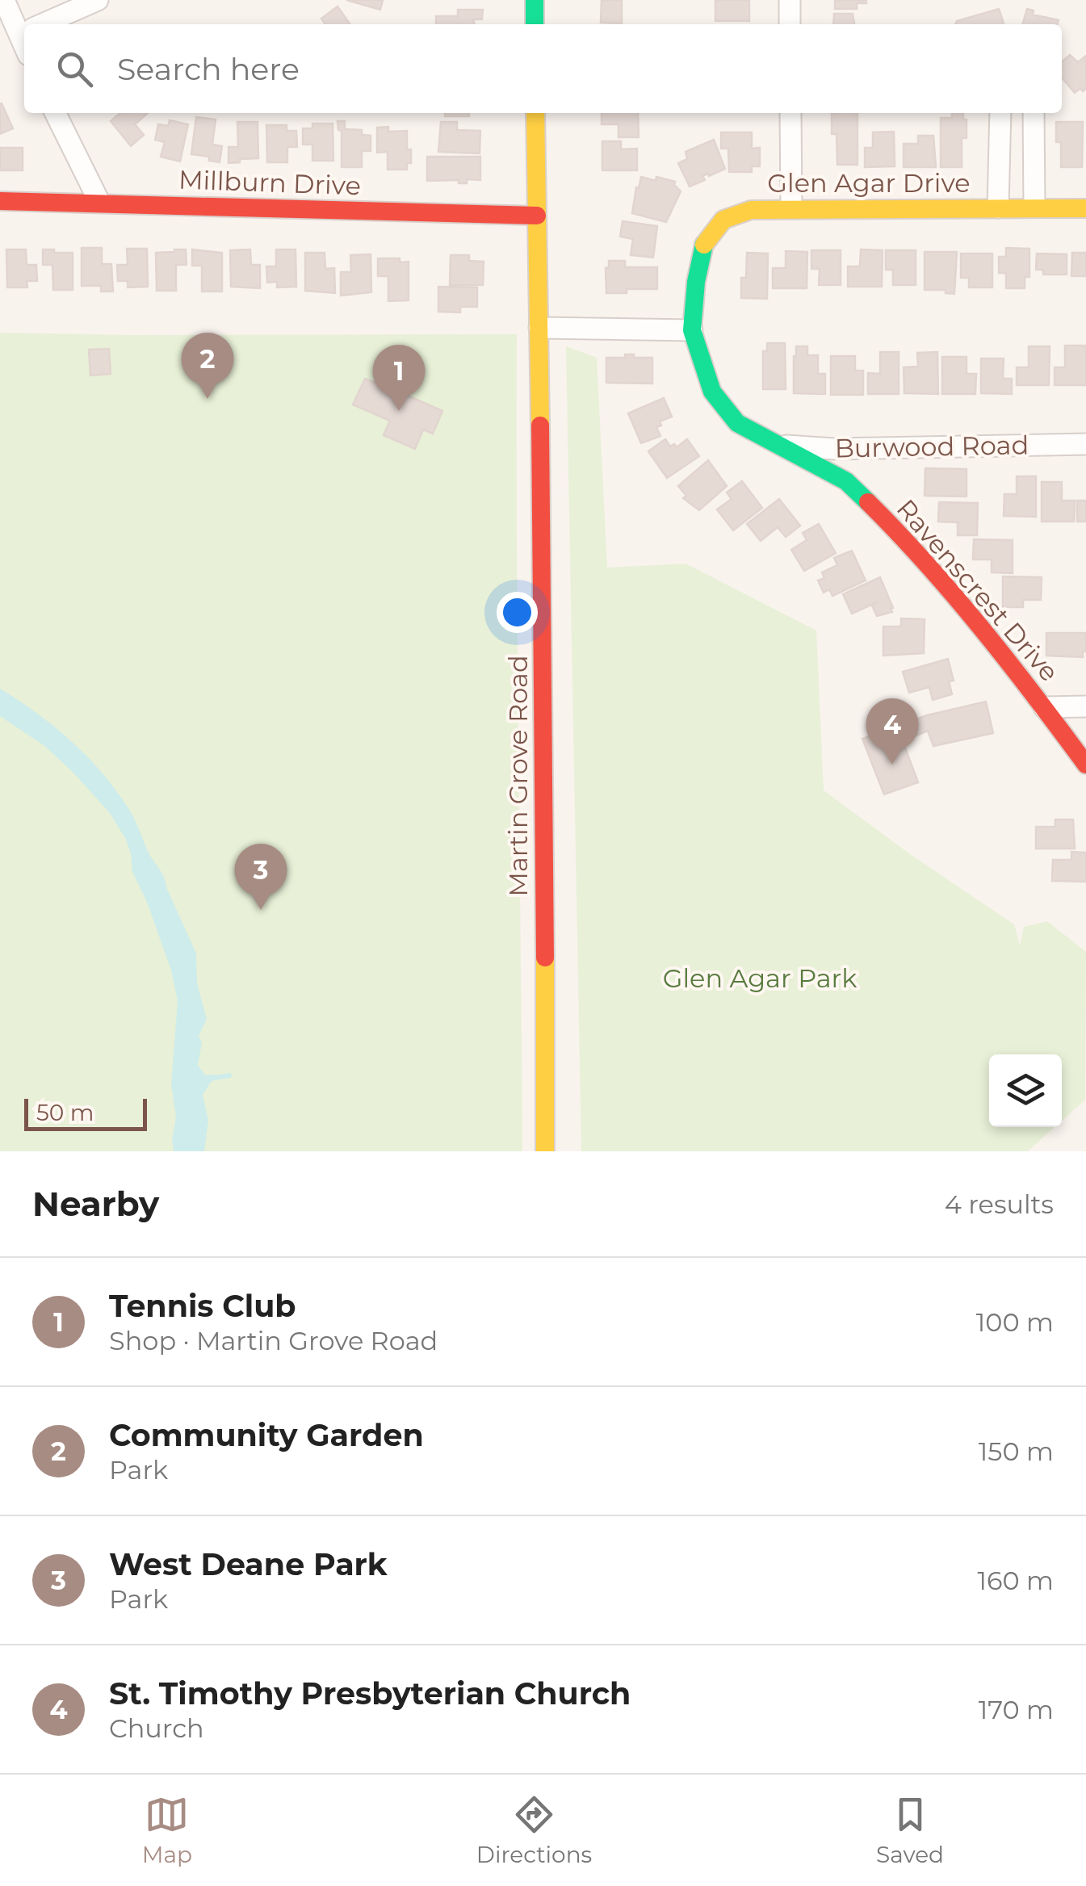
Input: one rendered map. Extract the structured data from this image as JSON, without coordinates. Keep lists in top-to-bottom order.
{
  "streets": {
    "street": [
      "Millburn Drive",
      "Glen Agar Drive",
      "Burwood Road",
      "Ravenscrest Drive",
      "Martin Grove Road"
    ]
  },
  "crossings": [
    ["Millburn Drive", "Martin Grove Road"],
    ["Glen Agar Drive", "Ravenscrest Drive"],
    ["Burwood Road", "Ravenscrest Drive"]
  ],
  "parks": ["Glen Agar Park"],
  "scale_bar": "50 m",
  "page": {
    "search": "Search here",
    "pins": [
      "2",
      "1",
      "4",
      "3"
    ],
    "scale": "50 m",
    "heading": ["Nearby", "4 results"],
    "list": [
      {
        "mark": "1",
        "name": "Tennis Club",
        "note": "Shop · Martin Grove Road",
        "value": "100 m"
      },
      {
        "mark": "2",
        "name": "Community Garden",
        "note": "Park",
        "value": "150 m"
      },
      {
        "mark": "3",
        "name": "West Deane Park",
        "note": "Park",
        "value": "160 m"
      },
      {
        "mark": "4",
        "name": "St. Timothy Presbyterian Church",
        "note": "Church",
        "value": "170 m"
      }
    ],
    "nav": ["Map", "Directions", "Saved"]
  }
}
